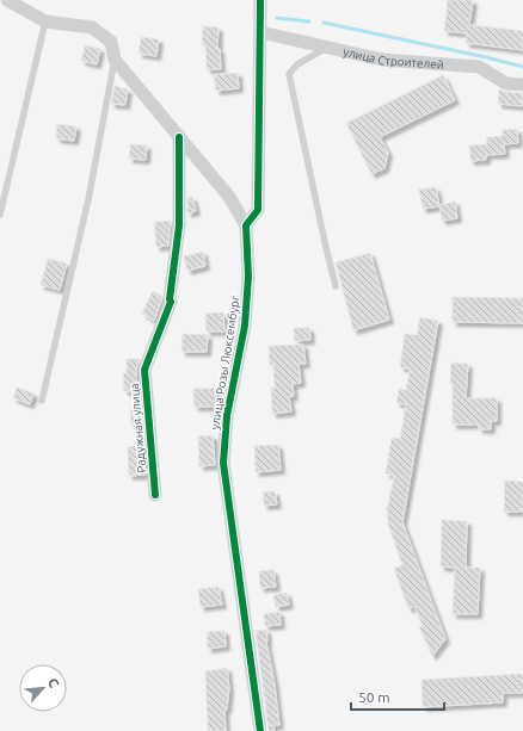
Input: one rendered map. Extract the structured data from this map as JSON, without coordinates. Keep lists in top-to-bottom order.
{
  "streets": {
    "street": ["улица Строителей", "улица Розы Люксембург", "Радужная улица"]
  },
  "scale_bar": "50 m",
  "north": "top right"
}
